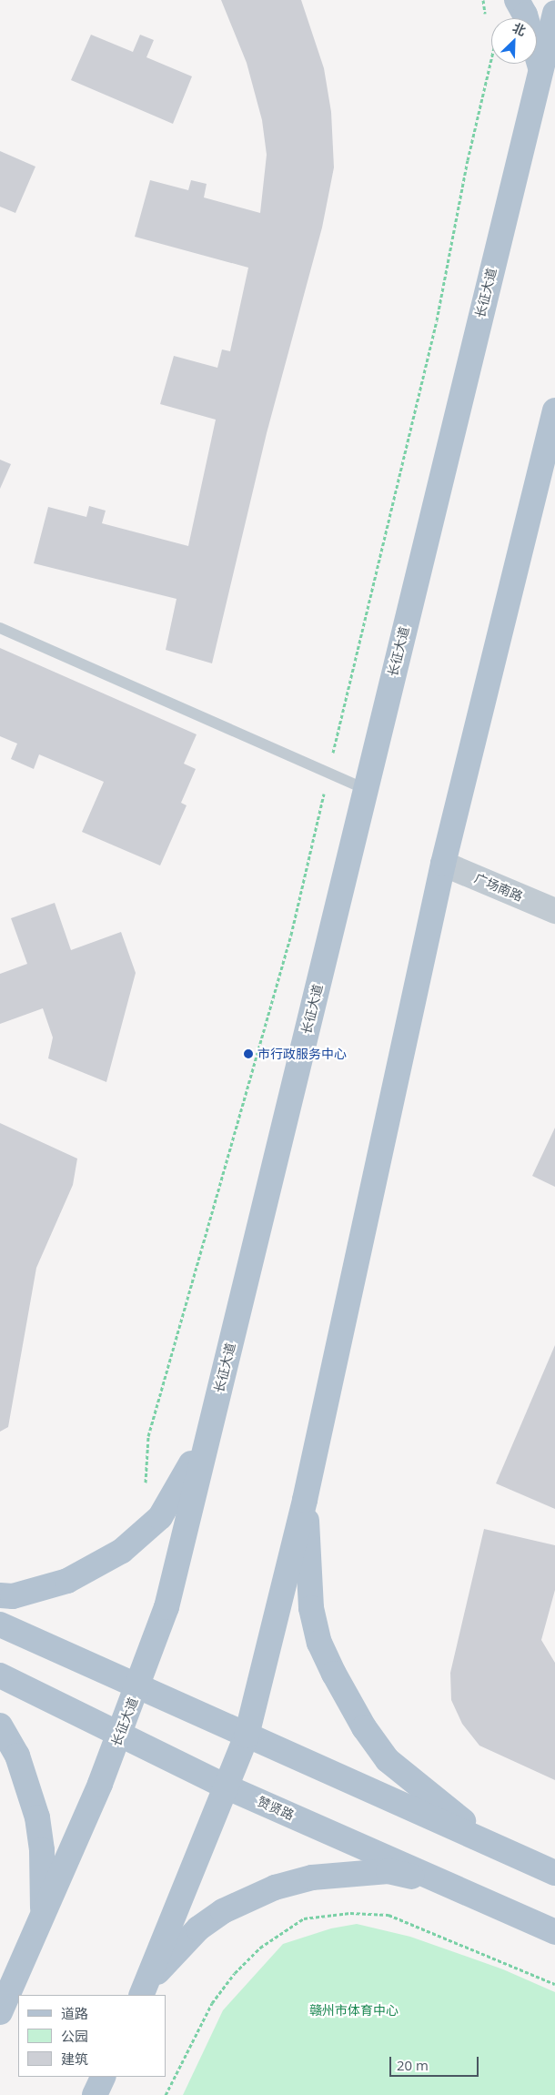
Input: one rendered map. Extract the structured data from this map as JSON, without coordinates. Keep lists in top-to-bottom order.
{
  "streets": {
    "main road": ["长征大道", "赞贤路"],
    "street": ["广场南路"]
  },
  "crossings": [
    ["长征大道", "赞贤路"]
  ],
  "parks": ["赣州市体育中心"],
  "places": ["市行政服务中心"],
  "legend": ["道路", "公园", "建筑"],
  "scale_bar": "20 m",
  "north": "top right"
}
